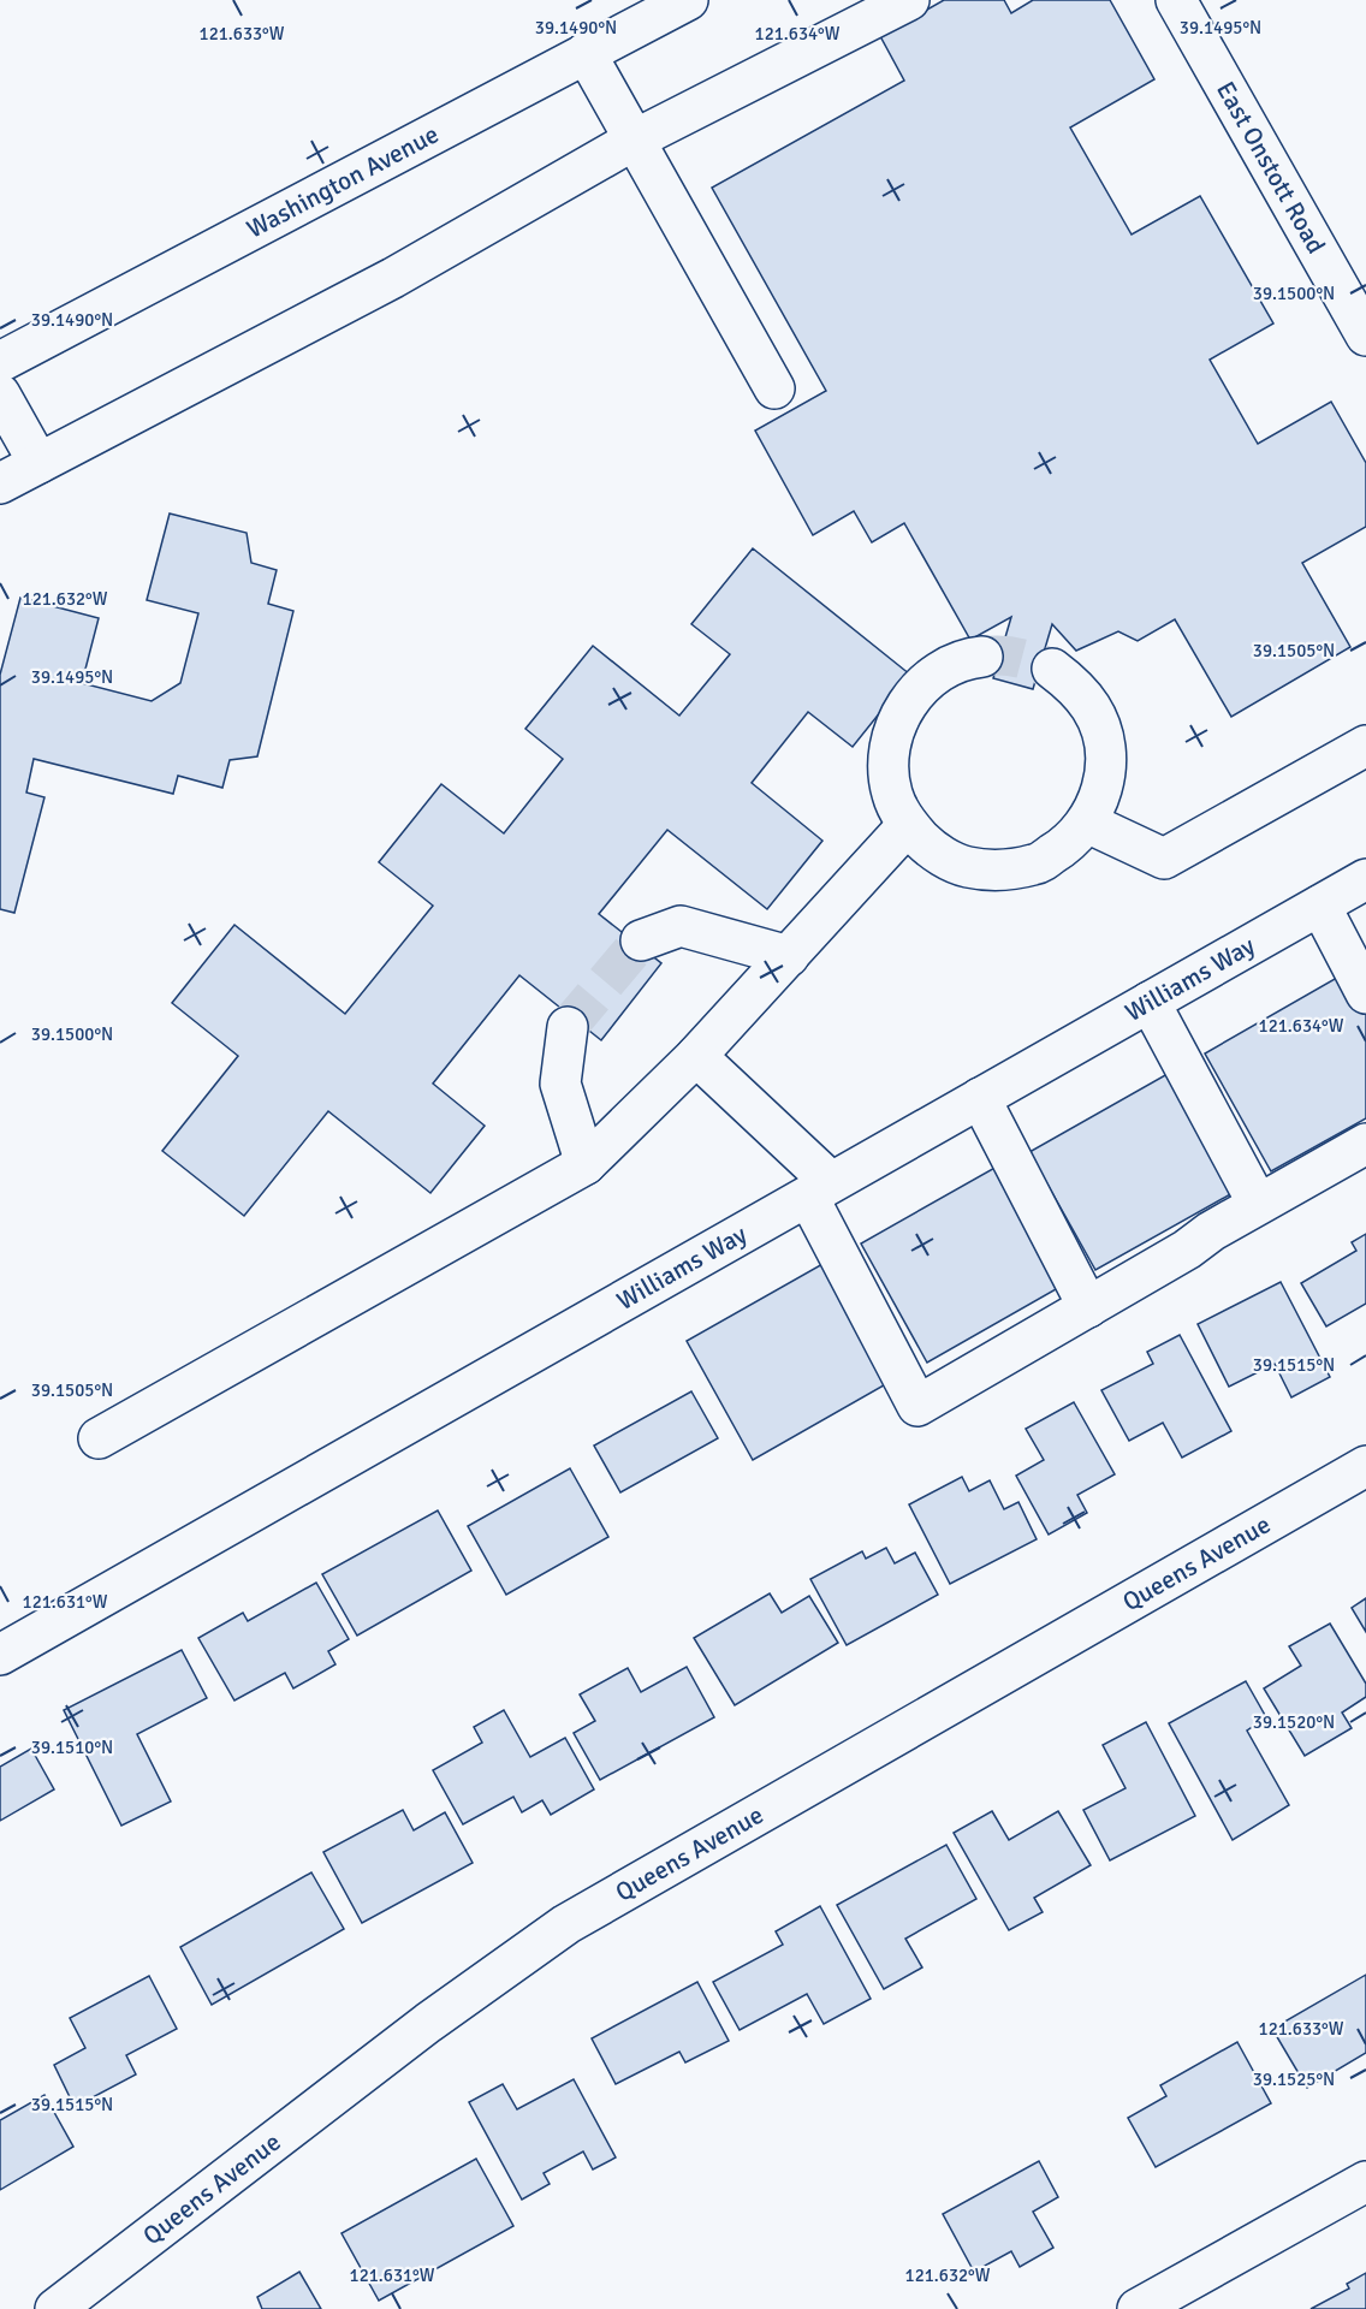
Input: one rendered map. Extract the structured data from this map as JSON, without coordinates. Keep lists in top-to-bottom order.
{
  "streets": {
    "street": [
      "East Onstott Road",
      "Washington Avenue",
      "Williams Way",
      "Queens Avenue"
    ]
  },
  "coordinates": [
    "39.1490°N",
    "39.1495°N",
    "121.633°W",
    "121.634°W",
    "39.1500°N",
    "121.632°W",
    "39.1505°N",
    "39.1515°N",
    "121.631°W",
    "39.1520°N",
    "39.1510°N",
    "39.1525°N"
  ]
}
